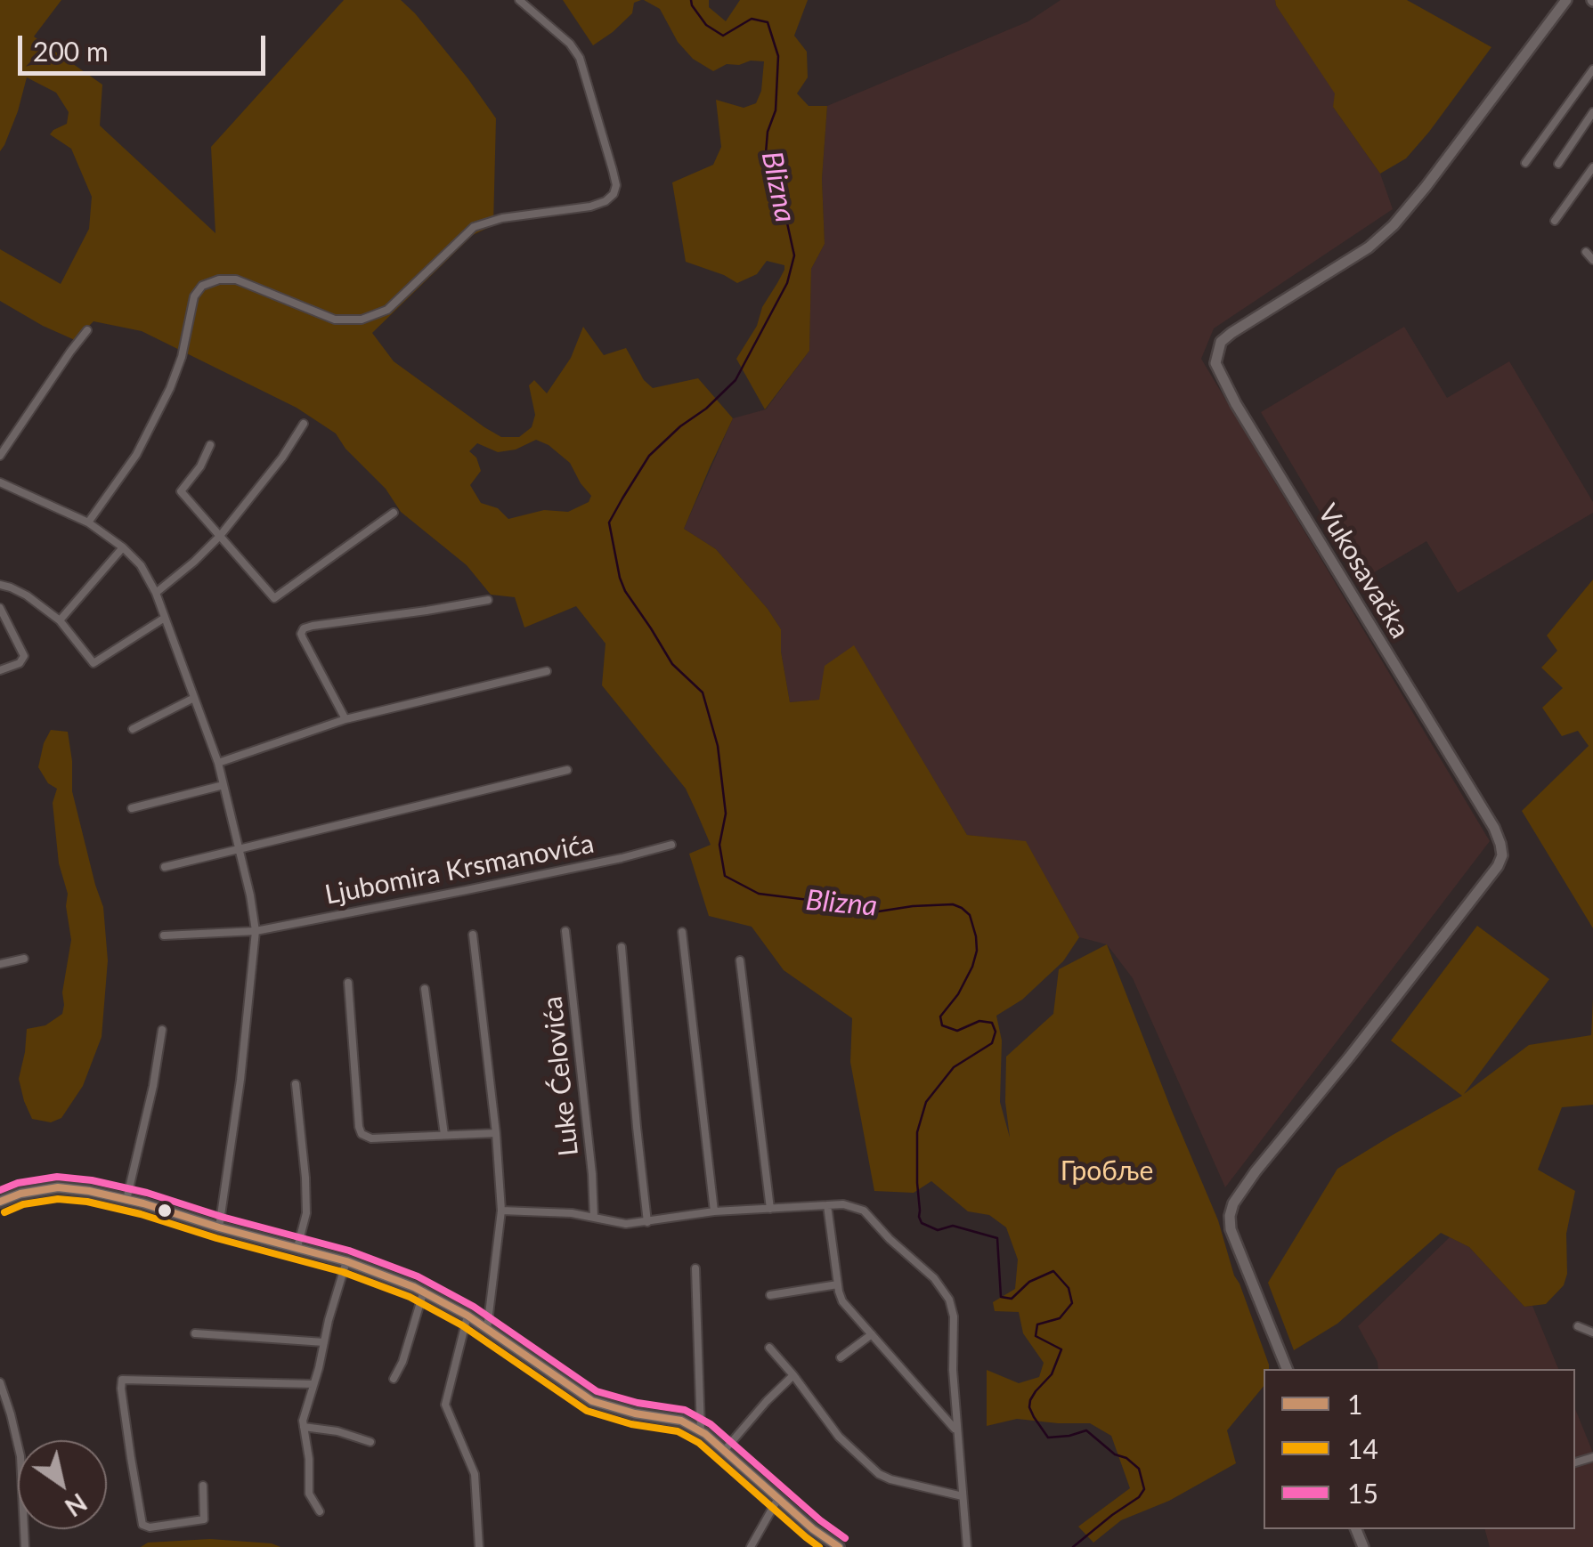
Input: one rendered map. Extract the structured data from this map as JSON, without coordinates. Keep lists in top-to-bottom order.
{
  "streets": {
    "street": ["Vukosavačka", "Ljubomira Krsmanovića", "Luke Ćelovića"]
  },
  "water": ["Blizna"],
  "parks": ["Гробље"],
  "lines": ["transit line 15", "transit line 1", "transit line 14"],
  "legend": ["1", "14", "15"],
  "scale_bar": "200 m",
  "north": "bottom right"
}
